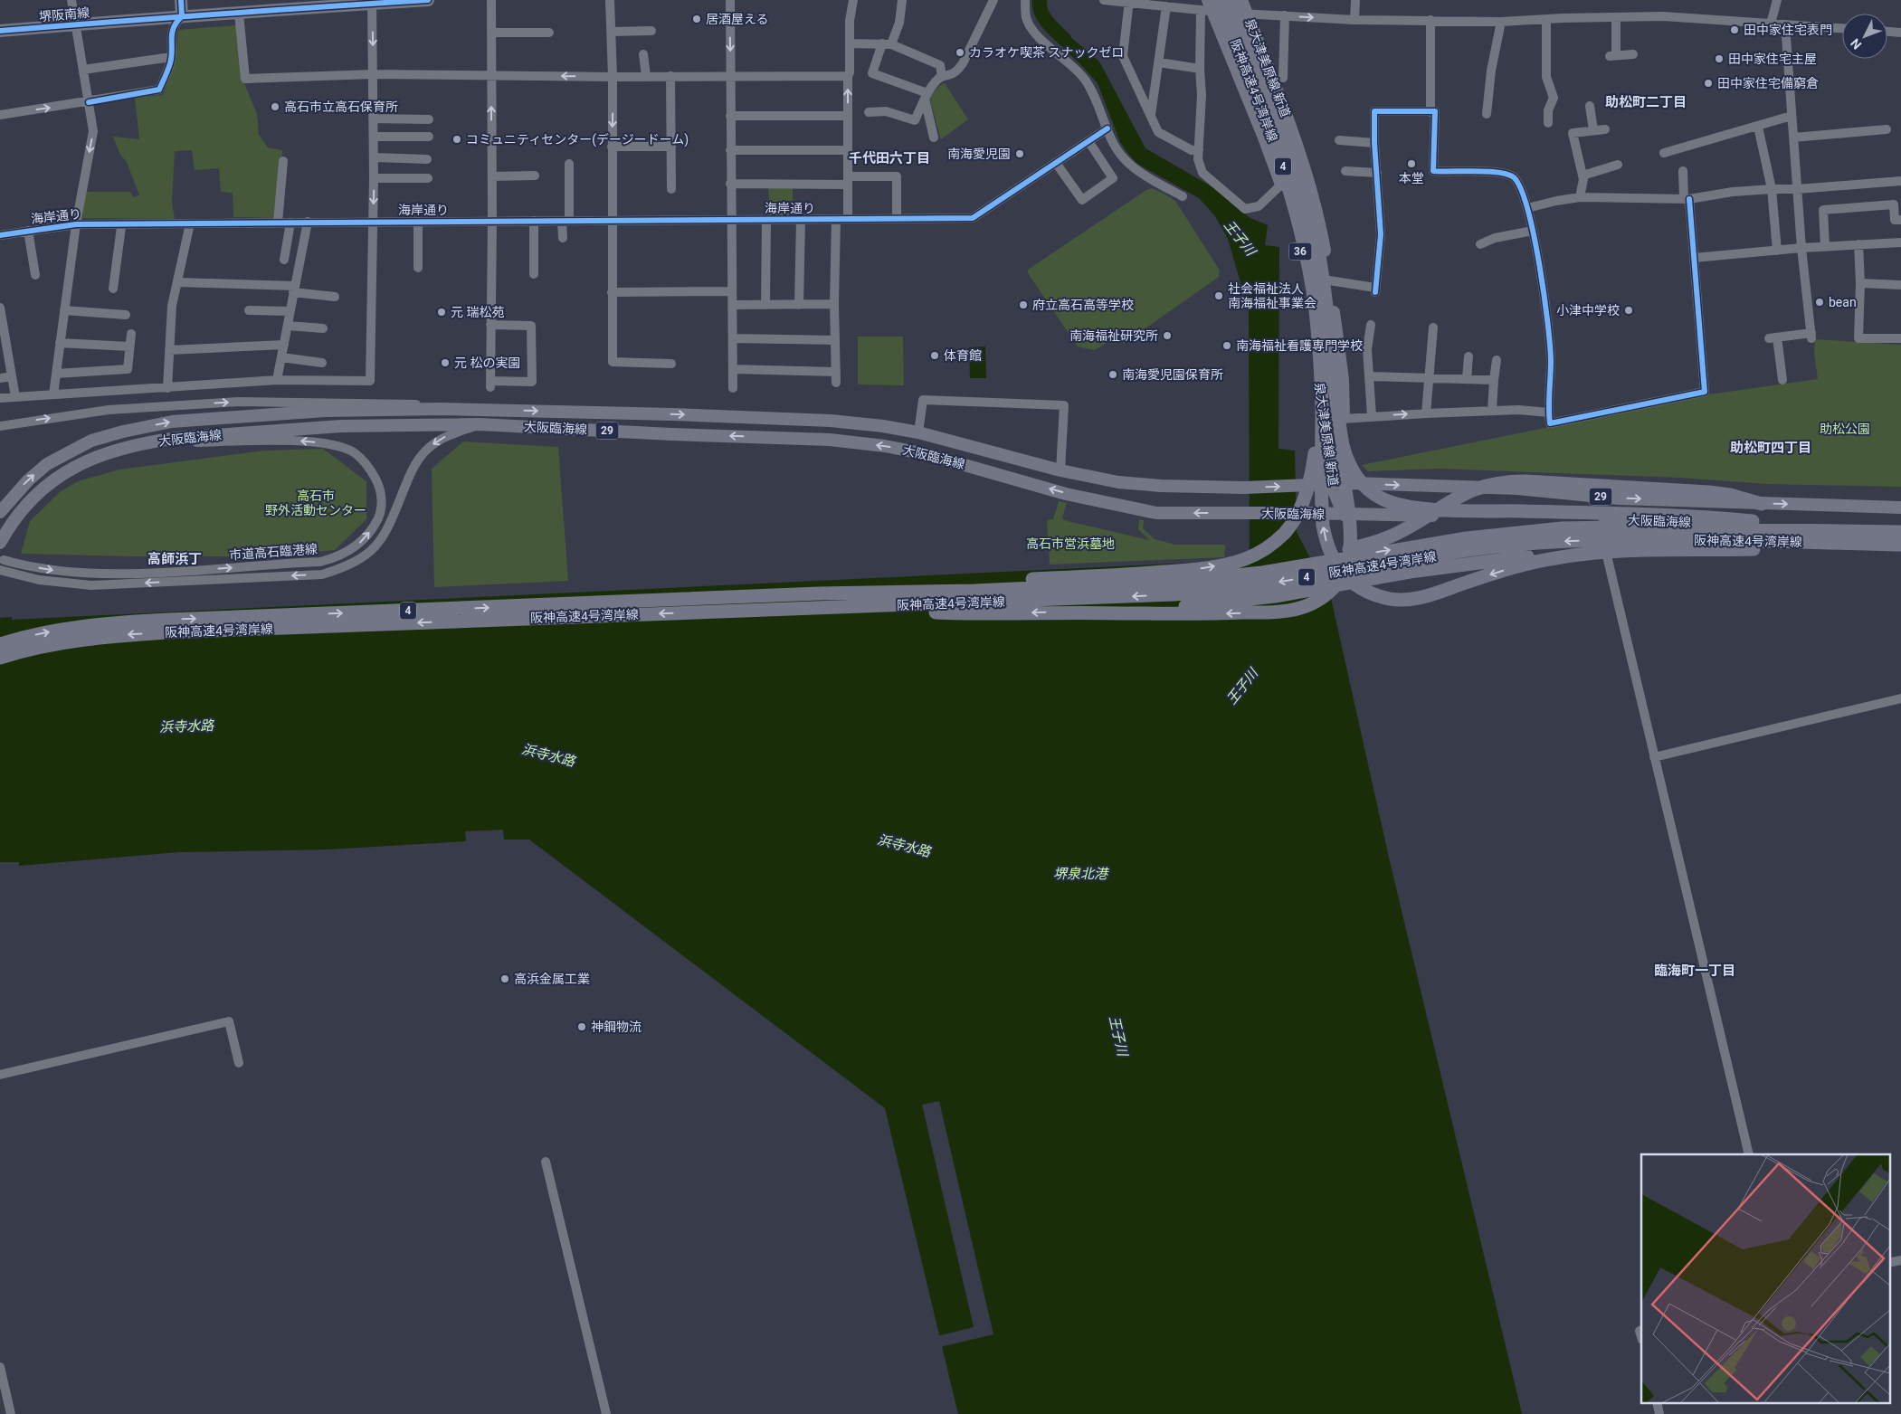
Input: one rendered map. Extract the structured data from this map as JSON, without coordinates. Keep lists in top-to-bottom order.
{
  "streets": {
    "highway": ["阪神高速4号湾岸線", "4"],
    "main road": [
      "堺阪南線",
      "泉大津美原線 新道",
      "36",
      "大阪臨海線",
      "29"
    ],
    "street": ["海岸通り", "市道高石臨港線"]
  },
  "crossings": [
    ["泉大津美原線 新道", "阪神高速4号湾岸線"],
    ["泉大津美原線 新道", "大阪臨海線"],
    ["阪神高速4号湾岸線", "大阪臨海線"],
    ["大阪臨海線", "市道高石臨港線"]
  ],
  "districts": [
    "助松町二丁目",
    "千代田六丁目",
    "助松町四丁目",
    "高師浜丁",
    "臨海町一丁目"
  ],
  "water": ["王子川", "浜寺水路", "堺泉北港"],
  "parks": ["助松公園", "高石市 野外活動センター", "高石市営浜墓地"],
  "places": [
    "居酒屋える",
    "田中家住宅表門",
    "カラオケ喫茶 スナックゼロ",
    "田中家住宅主屋",
    "田中家住宅備窮倉",
    "高石市立高石保育所",
    "コミュニティセンター(デージードーム)",
    "南海愛児園",
    "本堂",
    "社会福祉法人 南海福祉事業会",
    "bean",
    "府立高石高等学校",
    "小津中学校",
    "元 瑞松苑",
    "南海福祉研究所",
    "南海福祉看護専門学校",
    "体育館",
    "元 松の実園",
    "南海愛児園保育所",
    "高浜金属工業",
    "神鋼物流"
  ],
  "north": "bottom left"
}
